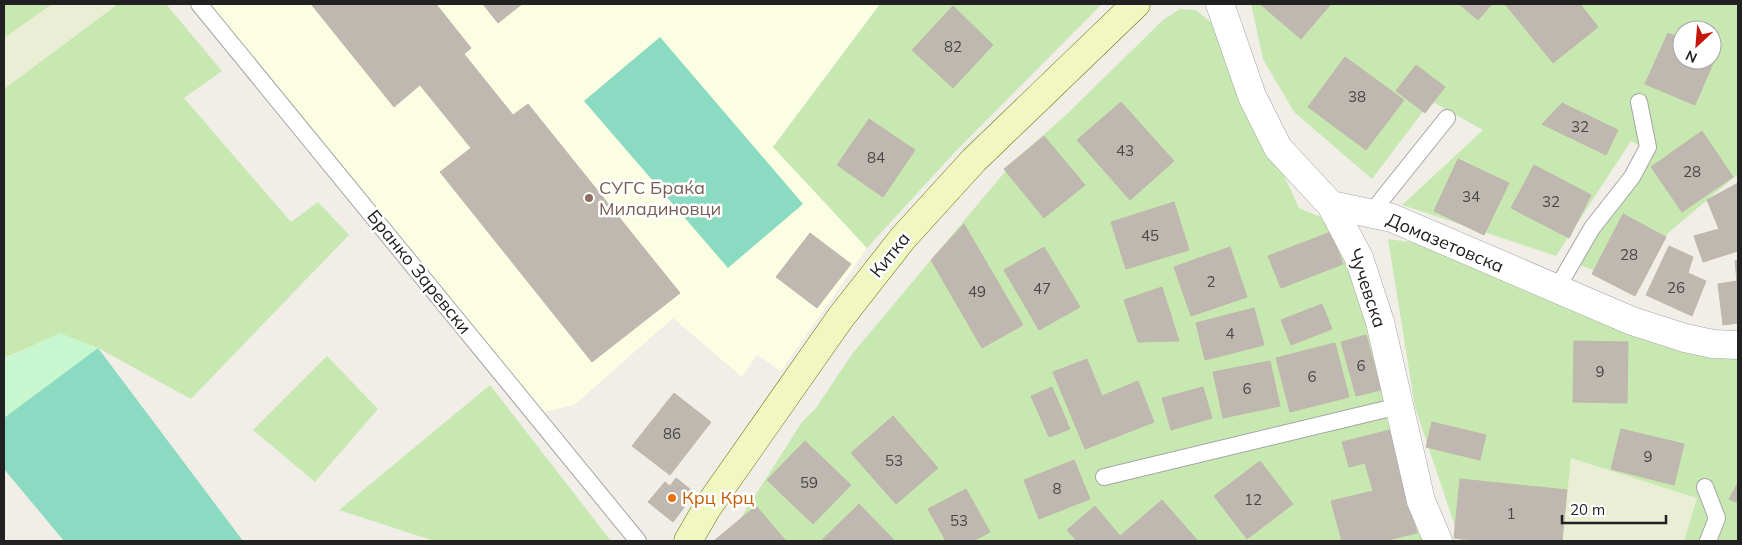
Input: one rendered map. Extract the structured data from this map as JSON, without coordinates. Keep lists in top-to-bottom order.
{
  "streets": {
    "main road": ["Китка"],
    "street": ["Домазетовска", "Чучевска"],
    "lane": ["Бранко Заревски"]
  },
  "crossings": [
    ["Домазетовска", "Чучевска"]
  ],
  "places": ["СУГС Браќа Миладиновци", "Крц Крц"],
  "house_numbers": [
    "82",
    "38",
    "32",
    "43",
    "84",
    "28",
    "34",
    "32",
    "45",
    "28",
    "2",
    "26",
    "47",
    "49",
    "4",
    "6",
    "9",
    "6",
    "6",
    "86",
    "9",
    "53",
    "59",
    "8",
    "12",
    "1",
    "53"
  ],
  "scale_bar": "20 m",
  "north": "bottom left"
}
